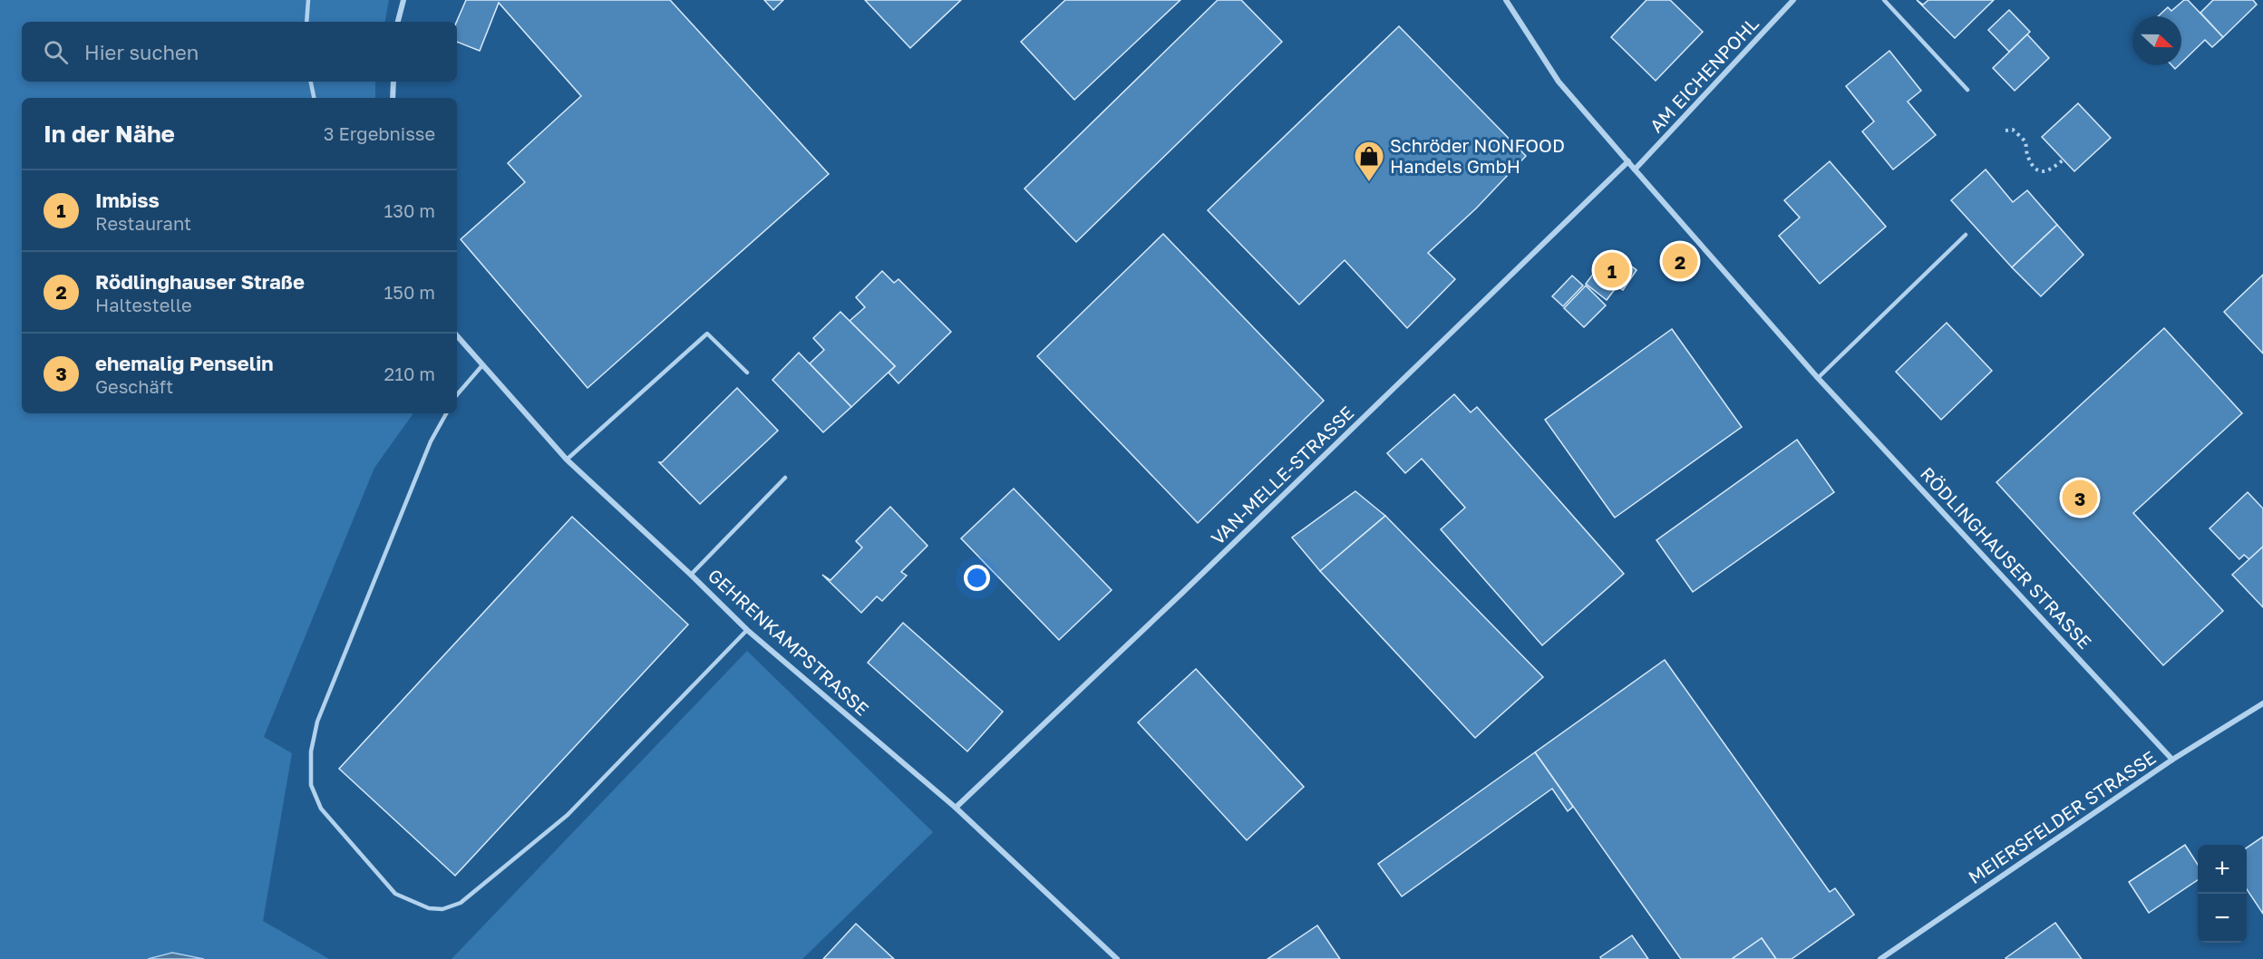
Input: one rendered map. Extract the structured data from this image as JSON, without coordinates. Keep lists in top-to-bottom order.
{
  "streets": {
    "street": [
      "AM EICHENPOHL",
      "VAN-MELLE-STRASSE",
      "RÖDLINGHAUSER STRASSE",
      "GEHRENKAMPSTRASSE",
      "MEIERSFELDER STRASSE"
    ]
  },
  "crossings": [
    ["AM EICHENPOHL", "RÖDLINGHAUSER STRASSE"],
    ["VAN-MELLE-STRASSE", "RÖDLINGHAUSER STRASSE"],
    ["VAN-MELLE-STRASSE", "GEHRENKAMPSTRASSE"],
    ["RÖDLINGHAUSER STRASSE", "MEIERSFELDER STRASSE"]
  ],
  "places": {
    "shop": ["Schröder NONFOOD Handels GmbH"]
  },
  "north": "right",
  "page": {
    "search": "Hier suchen",
    "heading": ["In der Nähe", "3 Ergebnisse"],
    "list": [
      {
        "mark": "1",
        "name": "Imbiss",
        "note": "Restaurant",
        "value": "130 m"
      },
      {
        "mark": "2",
        "name": "Rödlinghauser Straße",
        "note": "Haltestelle",
        "value": "150 m"
      },
      {
        "mark": "3",
        "name": "ehemalig Penselin",
        "note": "Geschäft",
        "value": "210 m"
      }
    ],
    "pins": ["2", "1", "3"],
    "map_buttons": ["+", "−"]
  }
}
